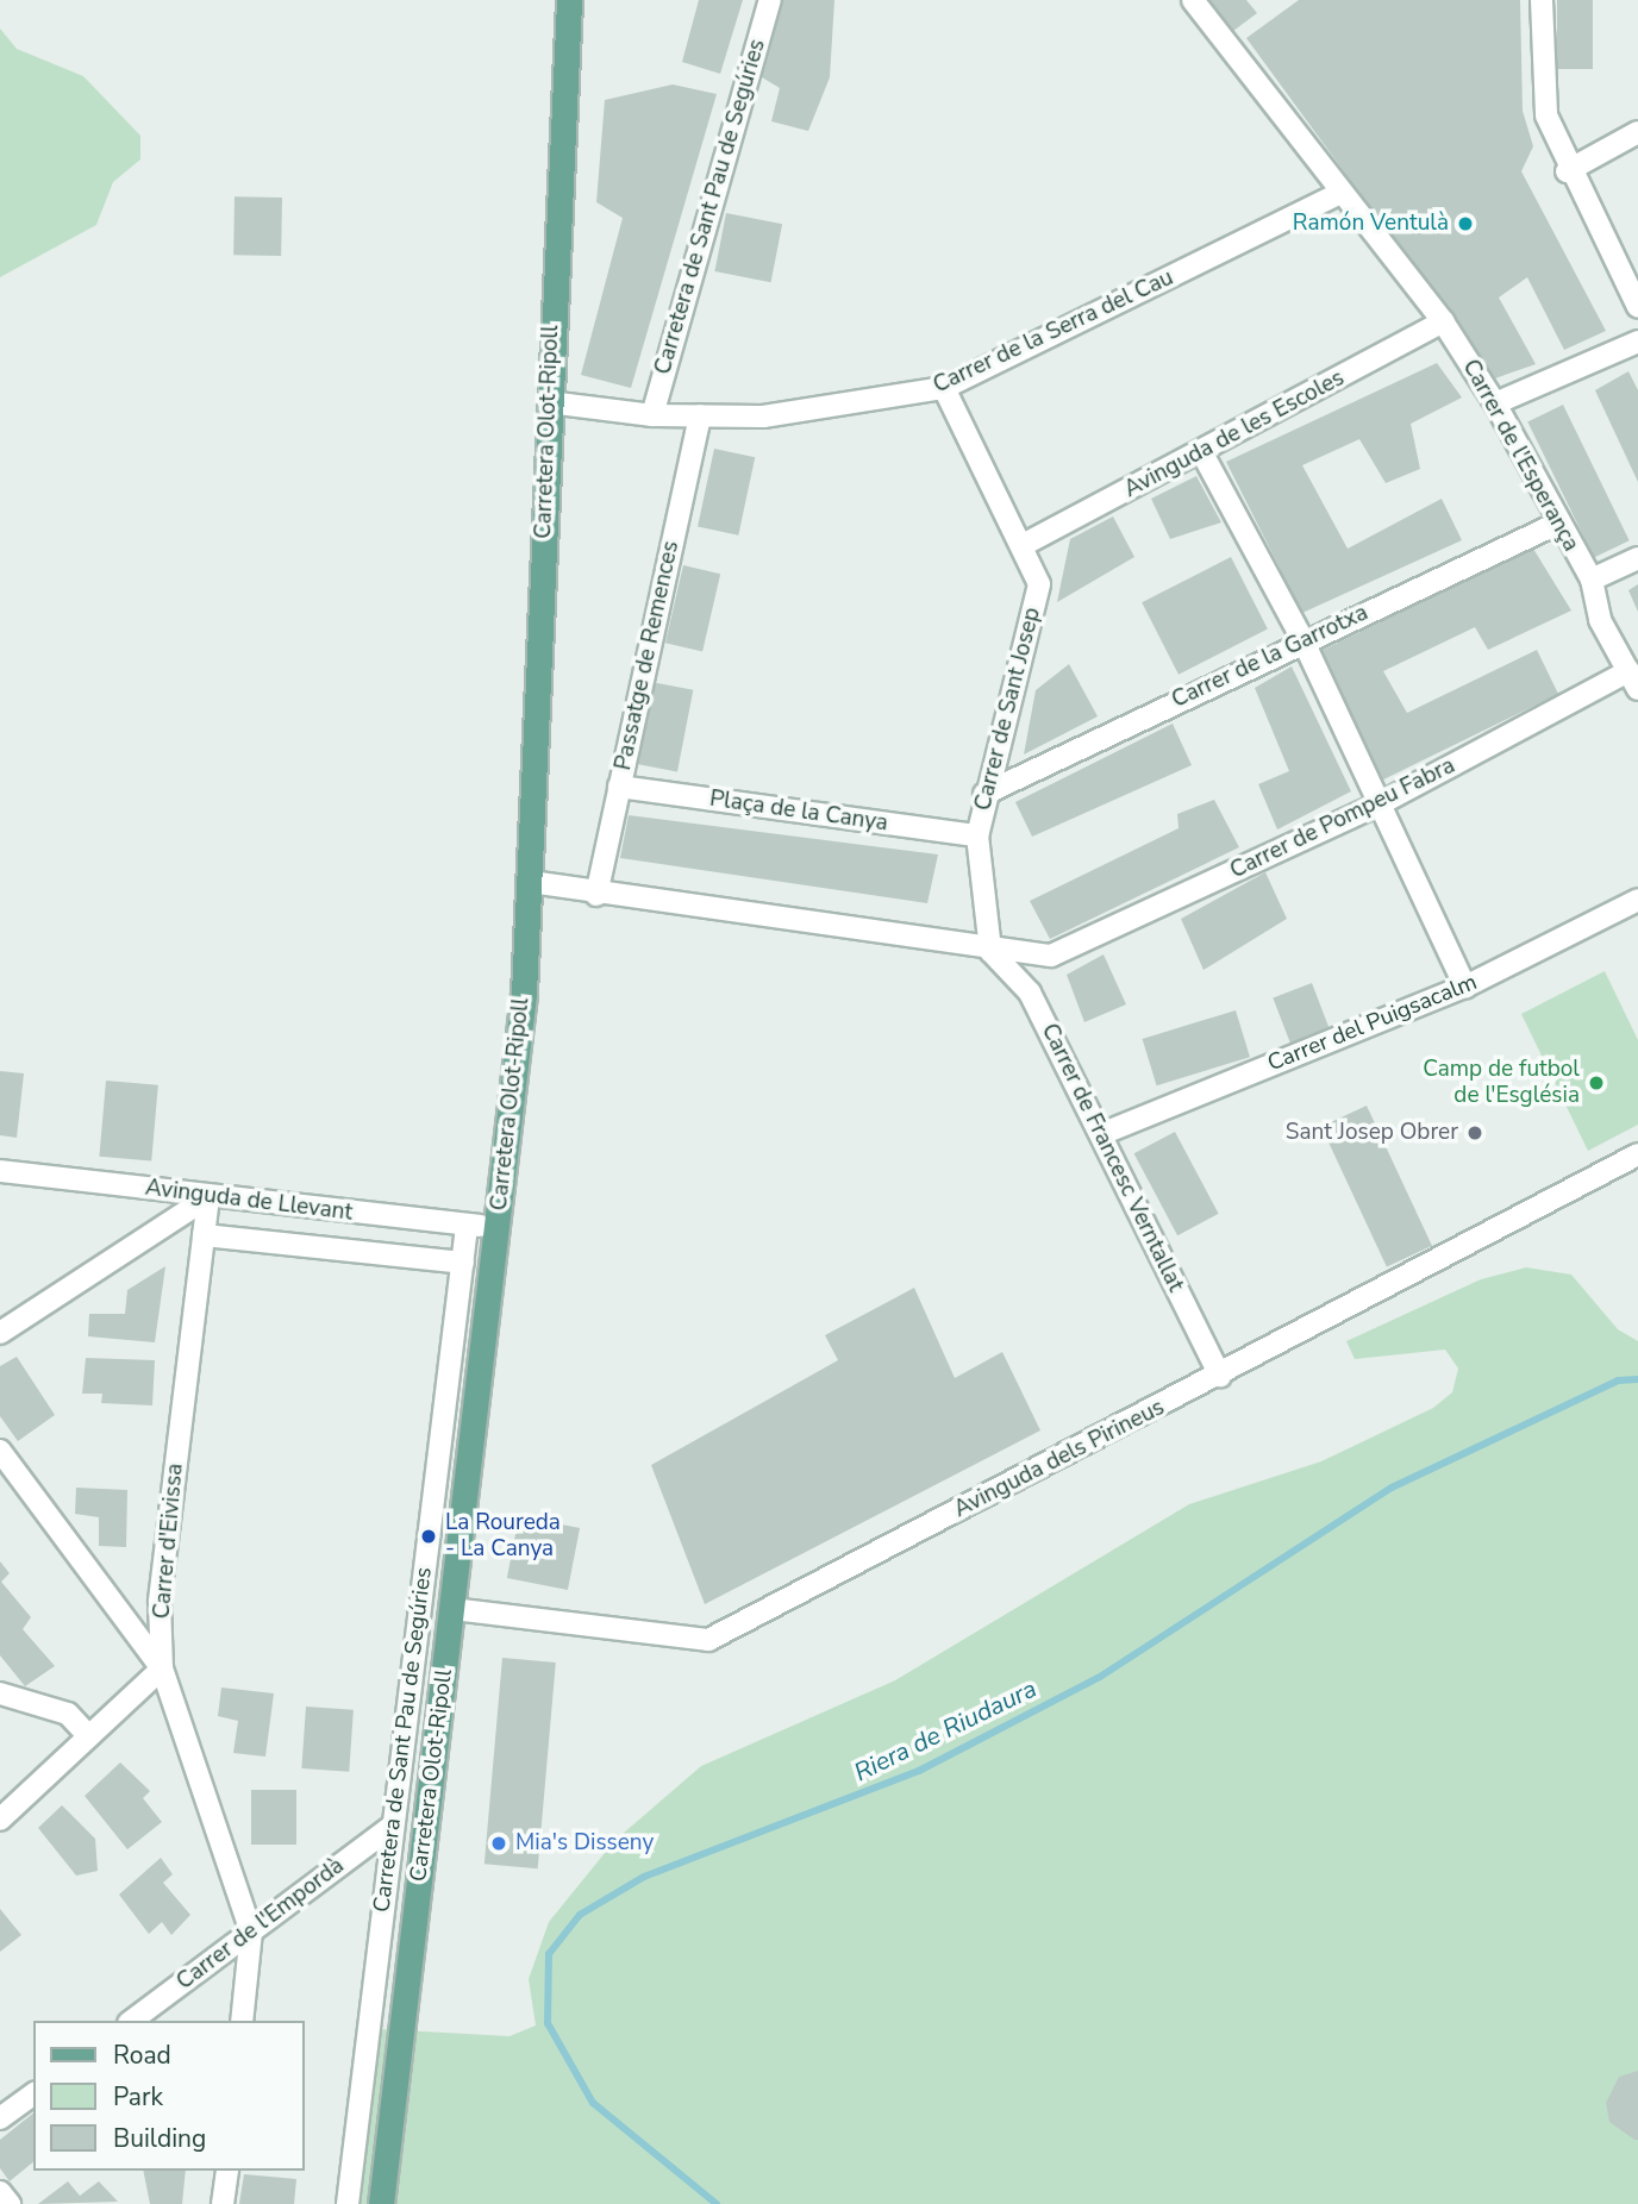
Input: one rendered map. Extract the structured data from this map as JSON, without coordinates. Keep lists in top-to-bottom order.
{
  "streets": {
    "main road": ["Carretera Olot-Ripoll"],
    "street": [
      "Carretera de Sant Pau de Segúries",
      "Carrer de la Serra del Cau",
      "Avinguda de les Escoles",
      "Carrer de l'Esperança",
      "Passatge de Remences",
      "Carrer de la Garrotxa",
      "Carrer de Sant Josep",
      "Plaça de la Canya",
      "Carrer de Pompeu Fabra",
      "Carrer del Puigsacalm",
      "Carrer de Francesc Verntallat",
      "Avinguda de Llevant",
      "Avinguda dels Pirineus",
      "Carrer d'Eivissa",
      "Carrer de l'Empordà"
    ]
  },
  "crossings": [
    ["Carretera de Sant Pau de Segúries", "Carrer de la Serra del Cau"],
    ["Carretera de Sant Pau de Segúries", "Avinguda de Llevant"],
    ["Carretera de Sant Pau de Segúries", "Carrer de l'Empordà"],
    ["Carrer de la Serra del Cau", "Carretera Olot-Ripoll"],
    ["Carrer de la Serra del Cau", "Carrer de l'Esperança"],
    ["Carrer de la Serra del Cau", "Passatge de Remences"],
    ["Carrer de la Serra del Cau", "Carrer de Sant Josep"],
    ["Carretera Olot-Ripoll", "Avinguda de Llevant"],
    ["Carretera Olot-Ripoll", "Avinguda dels Pirineus"],
    ["Avinguda de les Escoles", "Carrer de l'Esperança"],
    ["Avinguda de les Escoles", "Carrer de Sant Josep"],
    ["Carrer de l'Esperança", "Carrer de la Garrotxa"],
    ["Carrer de l'Esperança", "Carrer de Pompeu Fabra"],
    ["Passatge de Remences", "Plaça de la Canya"],
    ["Carrer de la Garrotxa", "Carrer de Sant Josep"],
    ["Carrer de Sant Josep", "Plaça de la Canya"],
    ["Carrer de Sant Josep", "Carrer de Pompeu Fabra"],
    ["Carrer de Sant Josep", "Carrer de Francesc Verntallat"],
    ["Carrer de Pompeu Fabra", "Carrer de Francesc Verntallat"],
    ["Carrer del Puigsacalm", "Carrer de Francesc Verntallat"],
    ["Carrer de Francesc Verntallat", "Avinguda dels Pirineus"],
    ["Avinguda de Llevant", "Carrer d'Eivissa"],
    ["Carrer d'Eivissa", "Carrer de l'Empordà"]
  ],
  "water": ["Riera de Riudaura"],
  "places": [
    "Ramón Ventulà",
    "Camp de futbol de l'Església",
    "Sant Josep Obrer",
    "La Roureda - La Canya",
    "Mia's Disseny"
  ],
  "legend": ["Road", "Park", "Building"]
}
